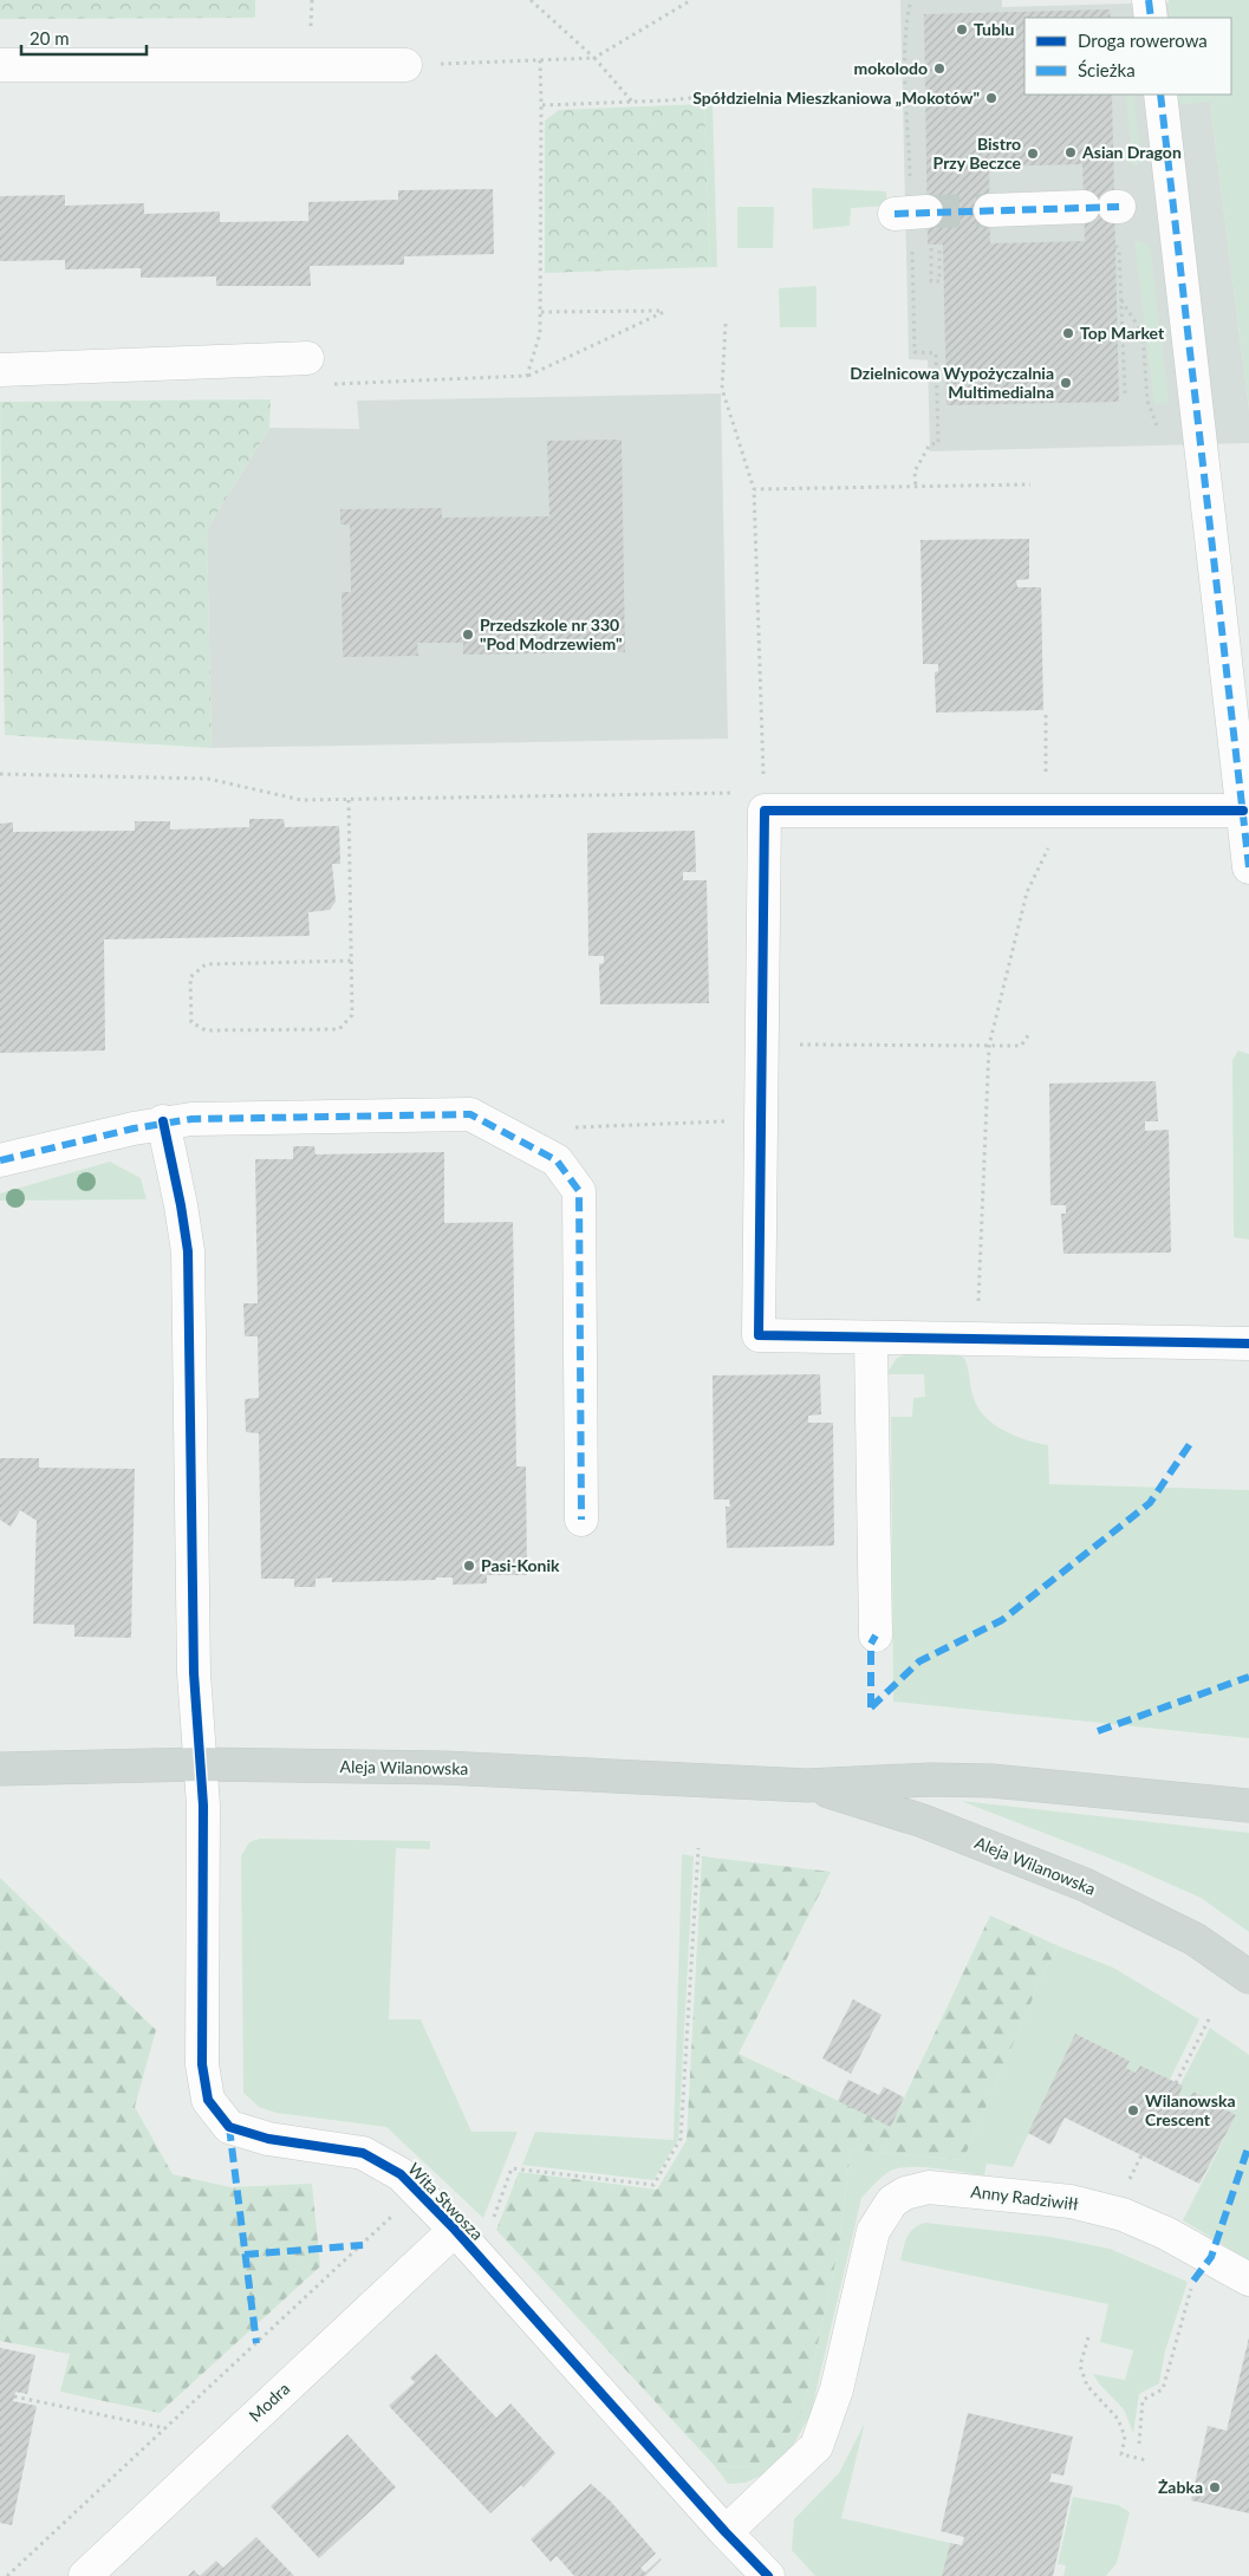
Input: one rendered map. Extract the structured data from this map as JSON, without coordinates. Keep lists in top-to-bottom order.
{
  "streets": {
    "main road": ["Aleja Wilanowska"],
    "street": ["Anny Radziwiłł", "Wita Stwosza", "Modra"]
  },
  "crossings": [
    ["Aleja Wilanowska", "Wita Stwosza"],
    ["Anny Radziwiłł", "Wita Stwosza"],
    ["Wita Stwosza", "Modra"]
  ],
  "places": [
    "Tublu",
    "mokolodo",
    "Spółdzielnia Mieszkaniowa „Mokotów\"",
    "Asian Dragon",
    "Bistro Przy Beczce",
    "Top Market",
    "Dzielnicowa Wypożyczalnia Multimedialna",
    "Przedszkole nr 330 \"Pod Modrzewiem\"",
    "Pasi-Konik",
    "Wilanowska Crescent",
    "Żabka"
  ],
  "legend": ["Droga rowerowa", "Ścieżka"],
  "scale_bar": "20 m"
}
